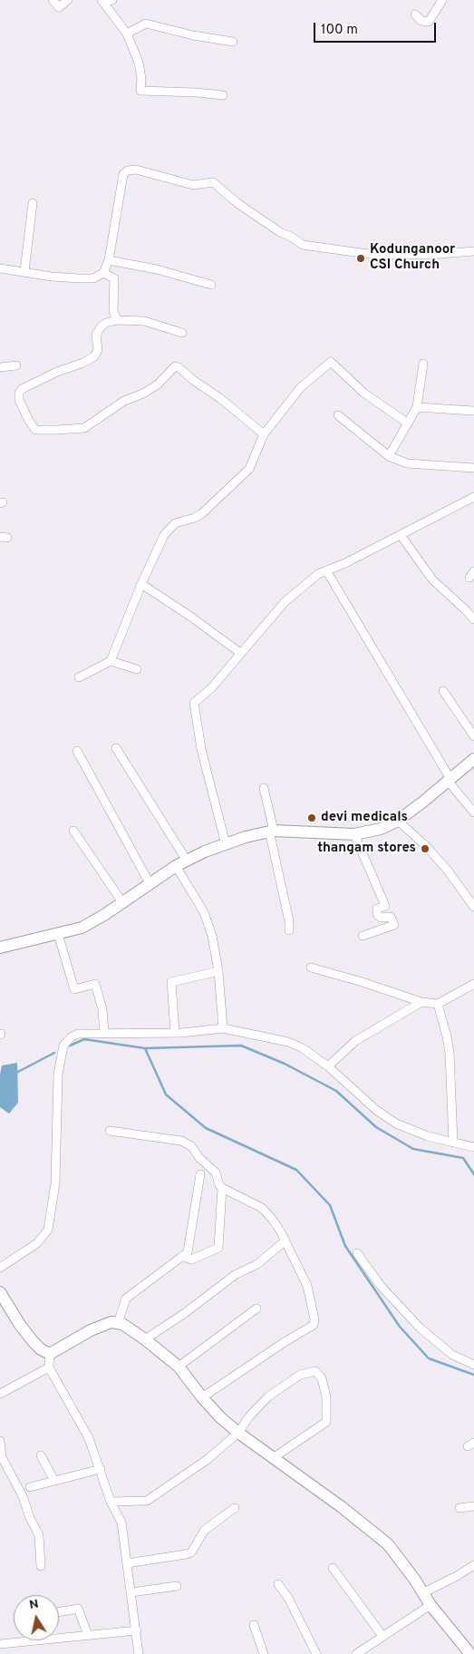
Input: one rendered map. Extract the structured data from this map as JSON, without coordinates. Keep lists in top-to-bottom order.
{
  "places": ["Kodunganoor CSI Church", "devi medicals", "thangam stores"],
  "scale_bar": "100 m",
  "north": "top"
}
